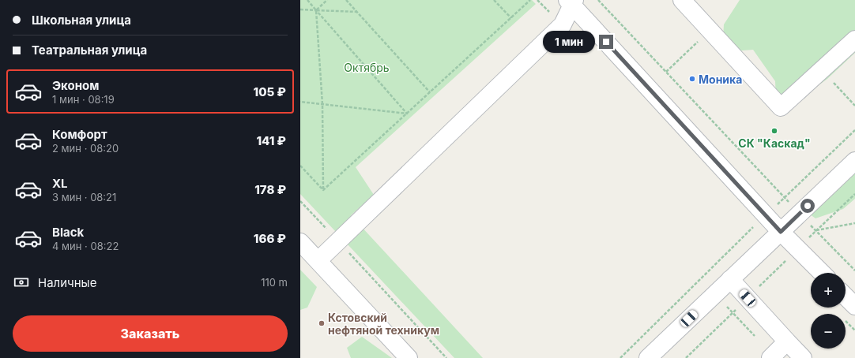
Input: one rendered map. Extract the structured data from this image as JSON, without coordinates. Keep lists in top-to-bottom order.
{
  "parks": ["Октябрь"],
  "places": ["Моника", "СК \"Каскад\"", "Кстовский нефтяной техникум"],
  "page": {
    "banner": ["Школьная улица", "Театральная улица"],
    "bubble": "1 мин",
    "list": [
      {
        "name": "Эконом",
        "note": "1 мин · 08:19",
        "value": "105 ₽"
      },
      {
        "name": "Комфорт",
        "note": "2 мин · 08:20",
        "value": "141 ₽"
      },
      {
        "name": "XL",
        "note": "3 мин · 08:21",
        "value": "178 ₽"
      },
      {
        "name": "Black",
        "note": "4 мин · 08:22",
        "value": "166 ₽"
      }
    ],
    "pay": ["Наличные", "110 m"],
    "map_buttons": ["+", "−"],
    "buttons": "Заказать"
  }
}
